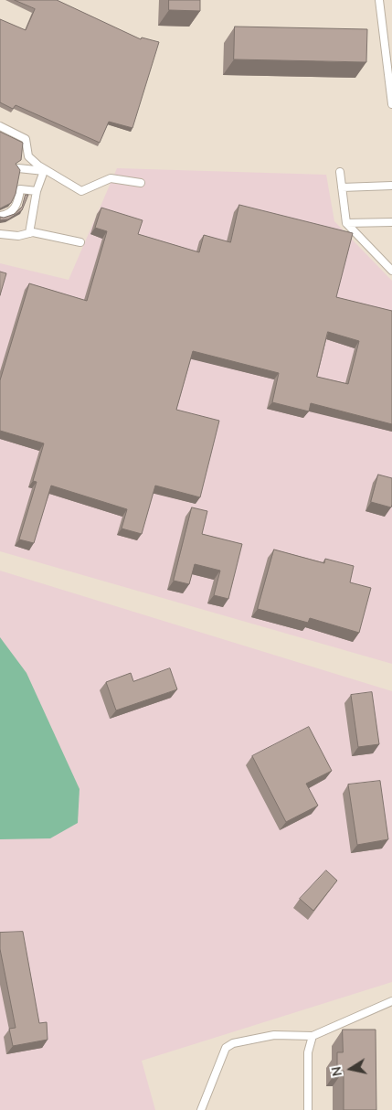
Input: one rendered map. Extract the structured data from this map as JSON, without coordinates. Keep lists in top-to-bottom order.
{
  "north": "left"
}
